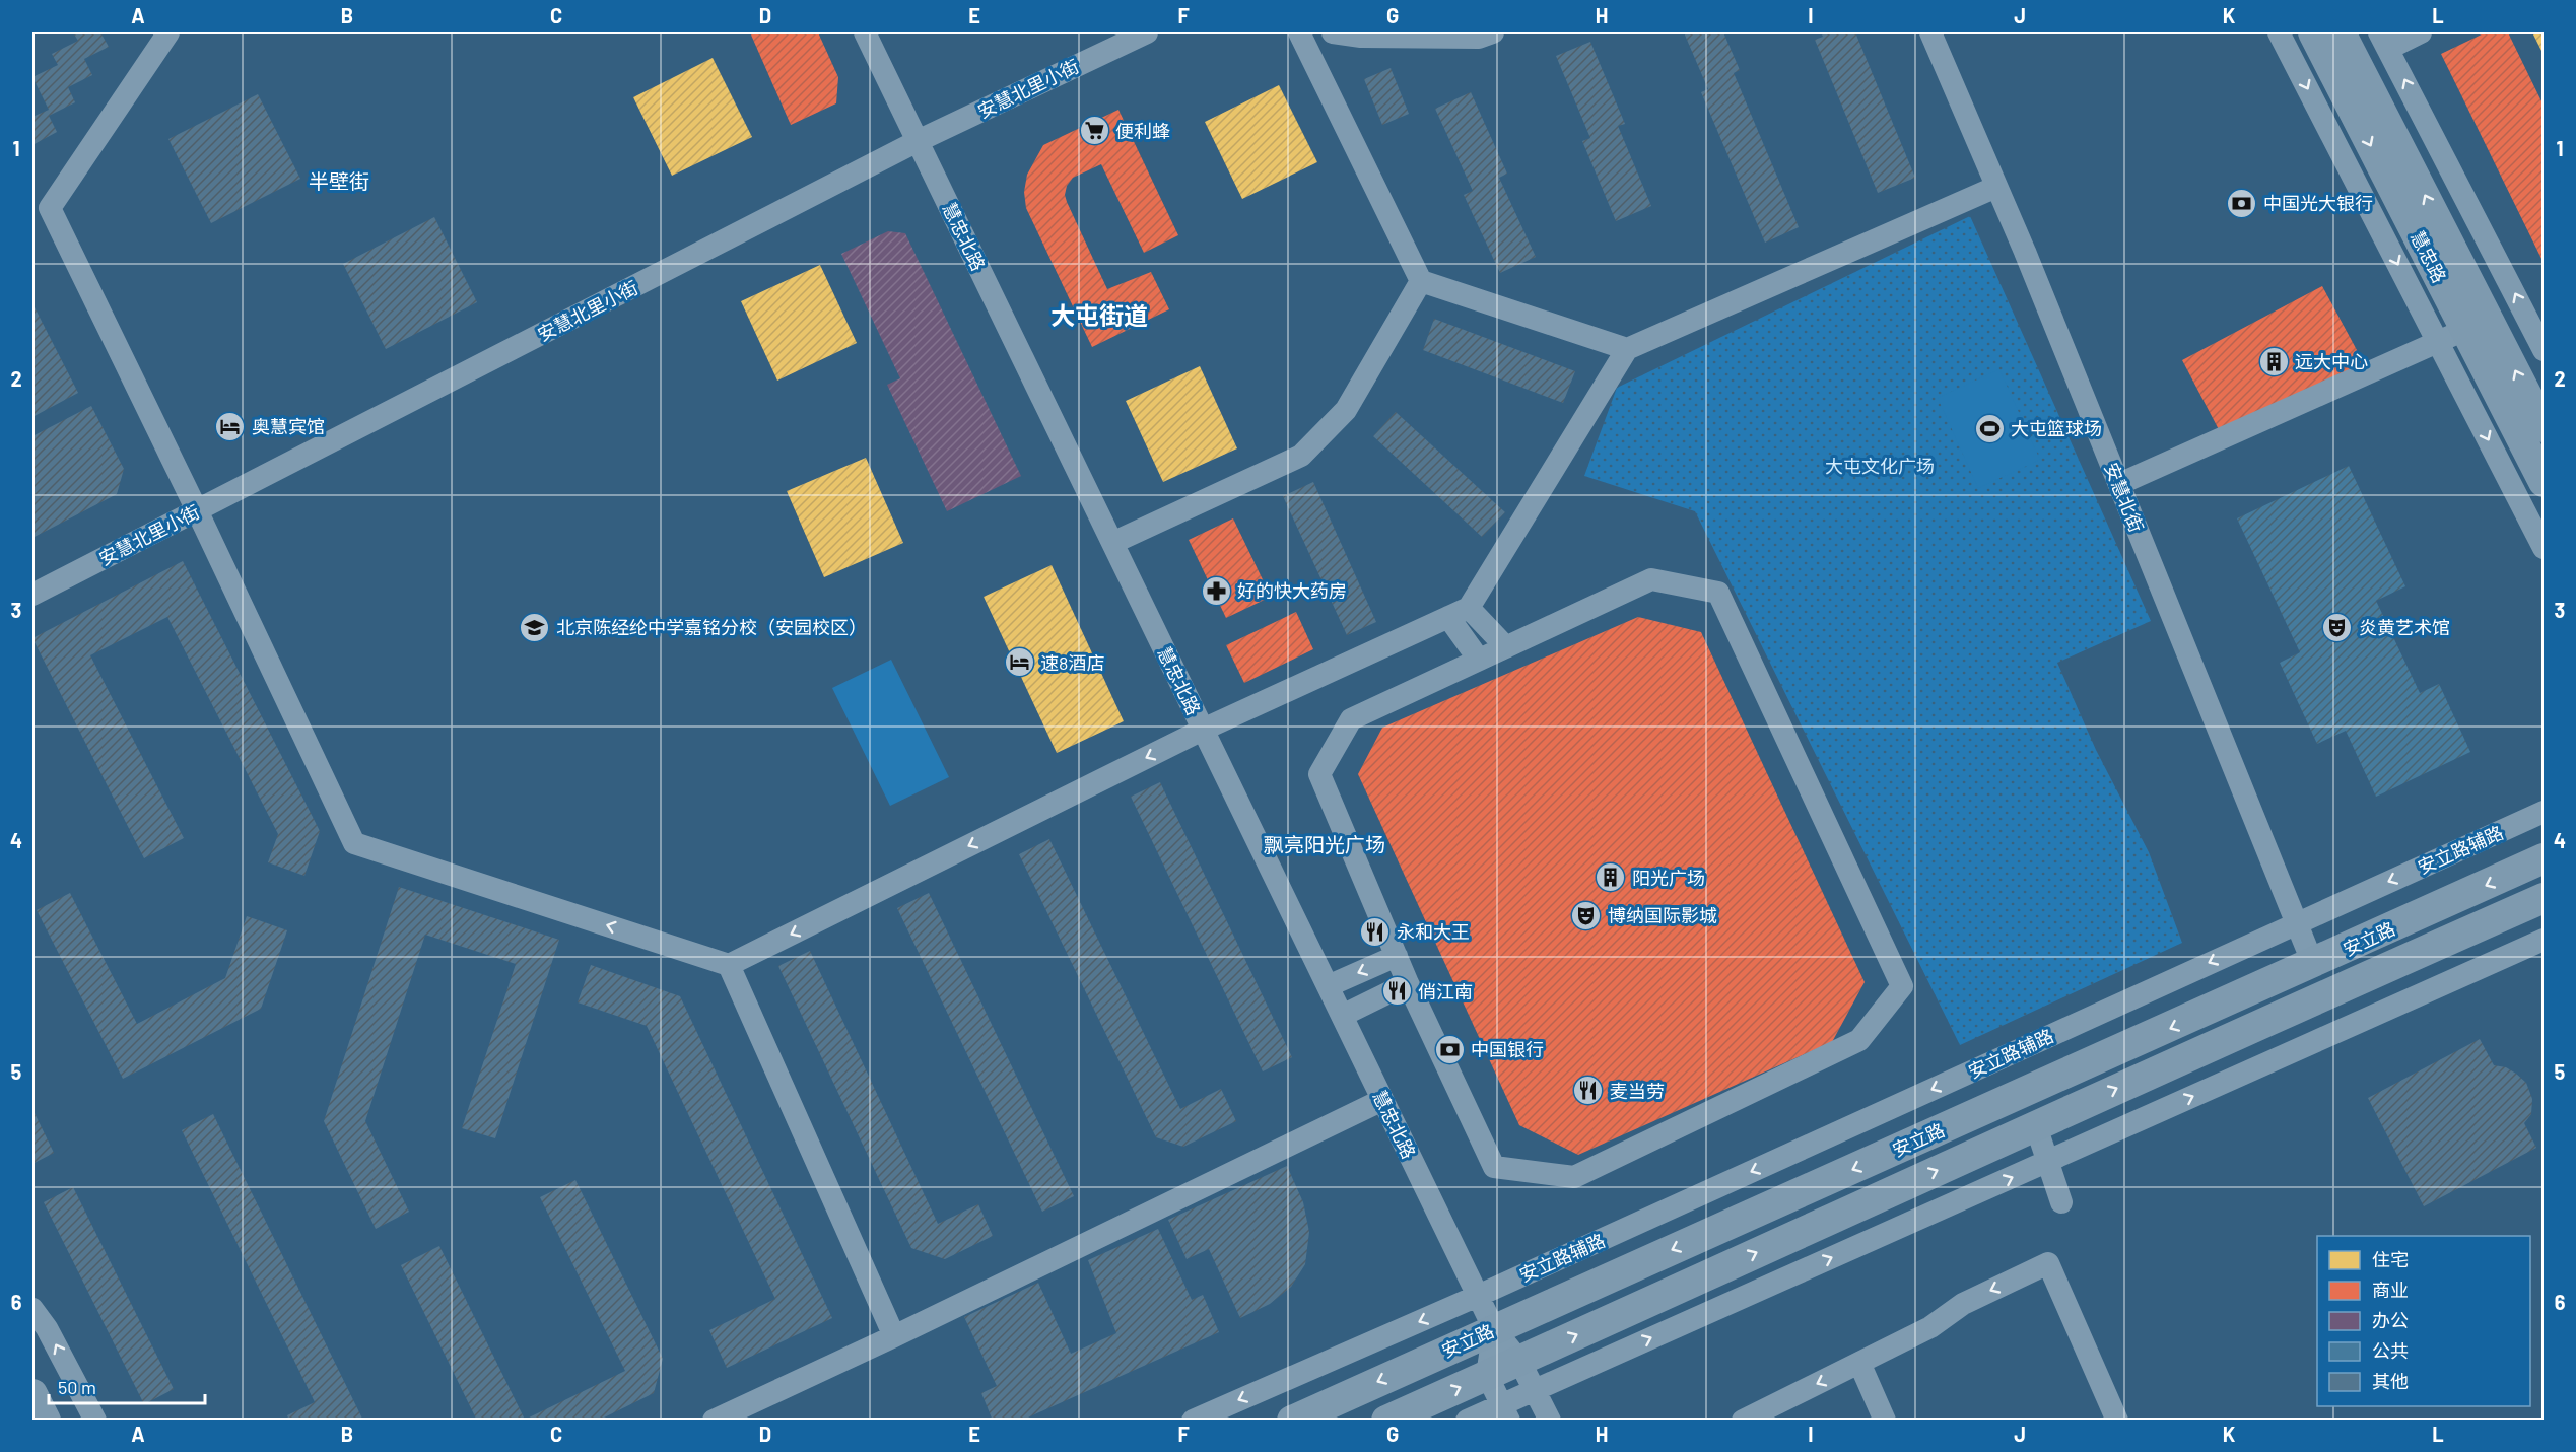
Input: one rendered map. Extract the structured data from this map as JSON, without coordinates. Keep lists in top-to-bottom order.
{
  "streets": {
    "main road": ["慧忠路", "安立路"],
    "street": [
      "安慧北里小街",
      "慧忠北路",
      "安慧北街",
      "安立路辅路"
    ]
  },
  "crossings": [
    ["安慧北里小街", "慧忠北路"],
    ["慧忠北路", "安立路辅路"],
    ["慧忠北路", "安立路"],
    ["安慧北街", "安立路辅路"],
    ["安慧北街", "安立路"],
    ["安立路辅路", "安立路"]
  ],
  "districts": ["半壁街", "大屯街道", "飘亮阳光广场"],
  "parks": ["大屯文化广场"],
  "places": {
    "supermarket": ["便利蜂"],
    "bank": ["中国光大银行", "中国银行"],
    "building": ["远大中心", "阳光广场"],
    "hotel": ["奥慧宾馆", "速8酒店"],
    "sports": ["大屯篮球场"],
    "pharmacy": ["好的快大药房"],
    "school or university": ["北京陈经纶中学嘉铭分校（安园校区）"],
    "theatre": ["炎黄艺术馆", "博纳国际影城"],
    "restaurant": ["永和大王", "俏江南", "麦当劳"]
  },
  "legend": [
    "住宅",
    "商业",
    "办公",
    "公共",
    "其他"
  ],
  "scale_bar": "50 m",
  "grid": {
    "columns": [
      "A",
      "B",
      "C",
      "D",
      "E",
      "F",
      "G",
      "H",
      "I",
      "J",
      "K",
      "L"
    ],
    "rows": [
      "1",
      "2",
      "3",
      "4",
      "5",
      "6"
    ]
  }
}
